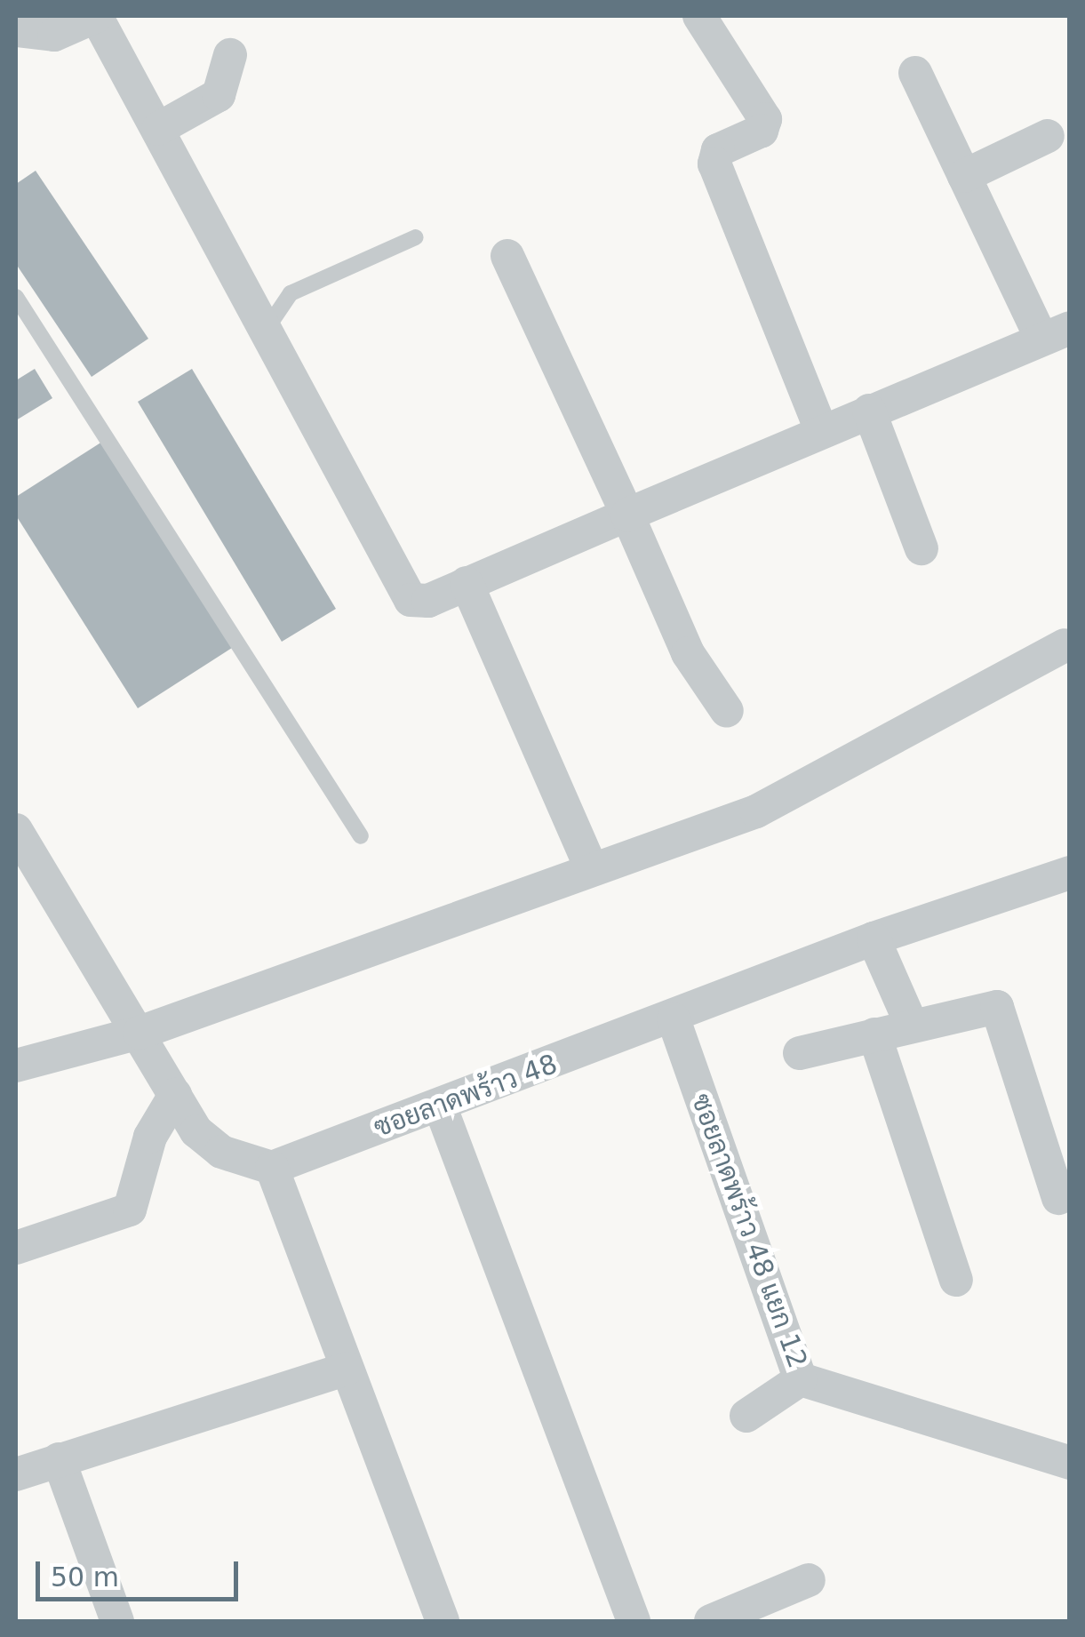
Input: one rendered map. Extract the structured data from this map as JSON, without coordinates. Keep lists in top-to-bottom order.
{
  "streets": {
    "street": ["ซอยลาดพร้าว 48", "ซอยลาดพร้าว 48 แยก 12"]
  },
  "crossings": [
    ["ซอยลาดพร้าว 48", "ซอยลาดพร้าว 48 แยก 12"]
  ],
  "scale_bar": "50 m"
}
